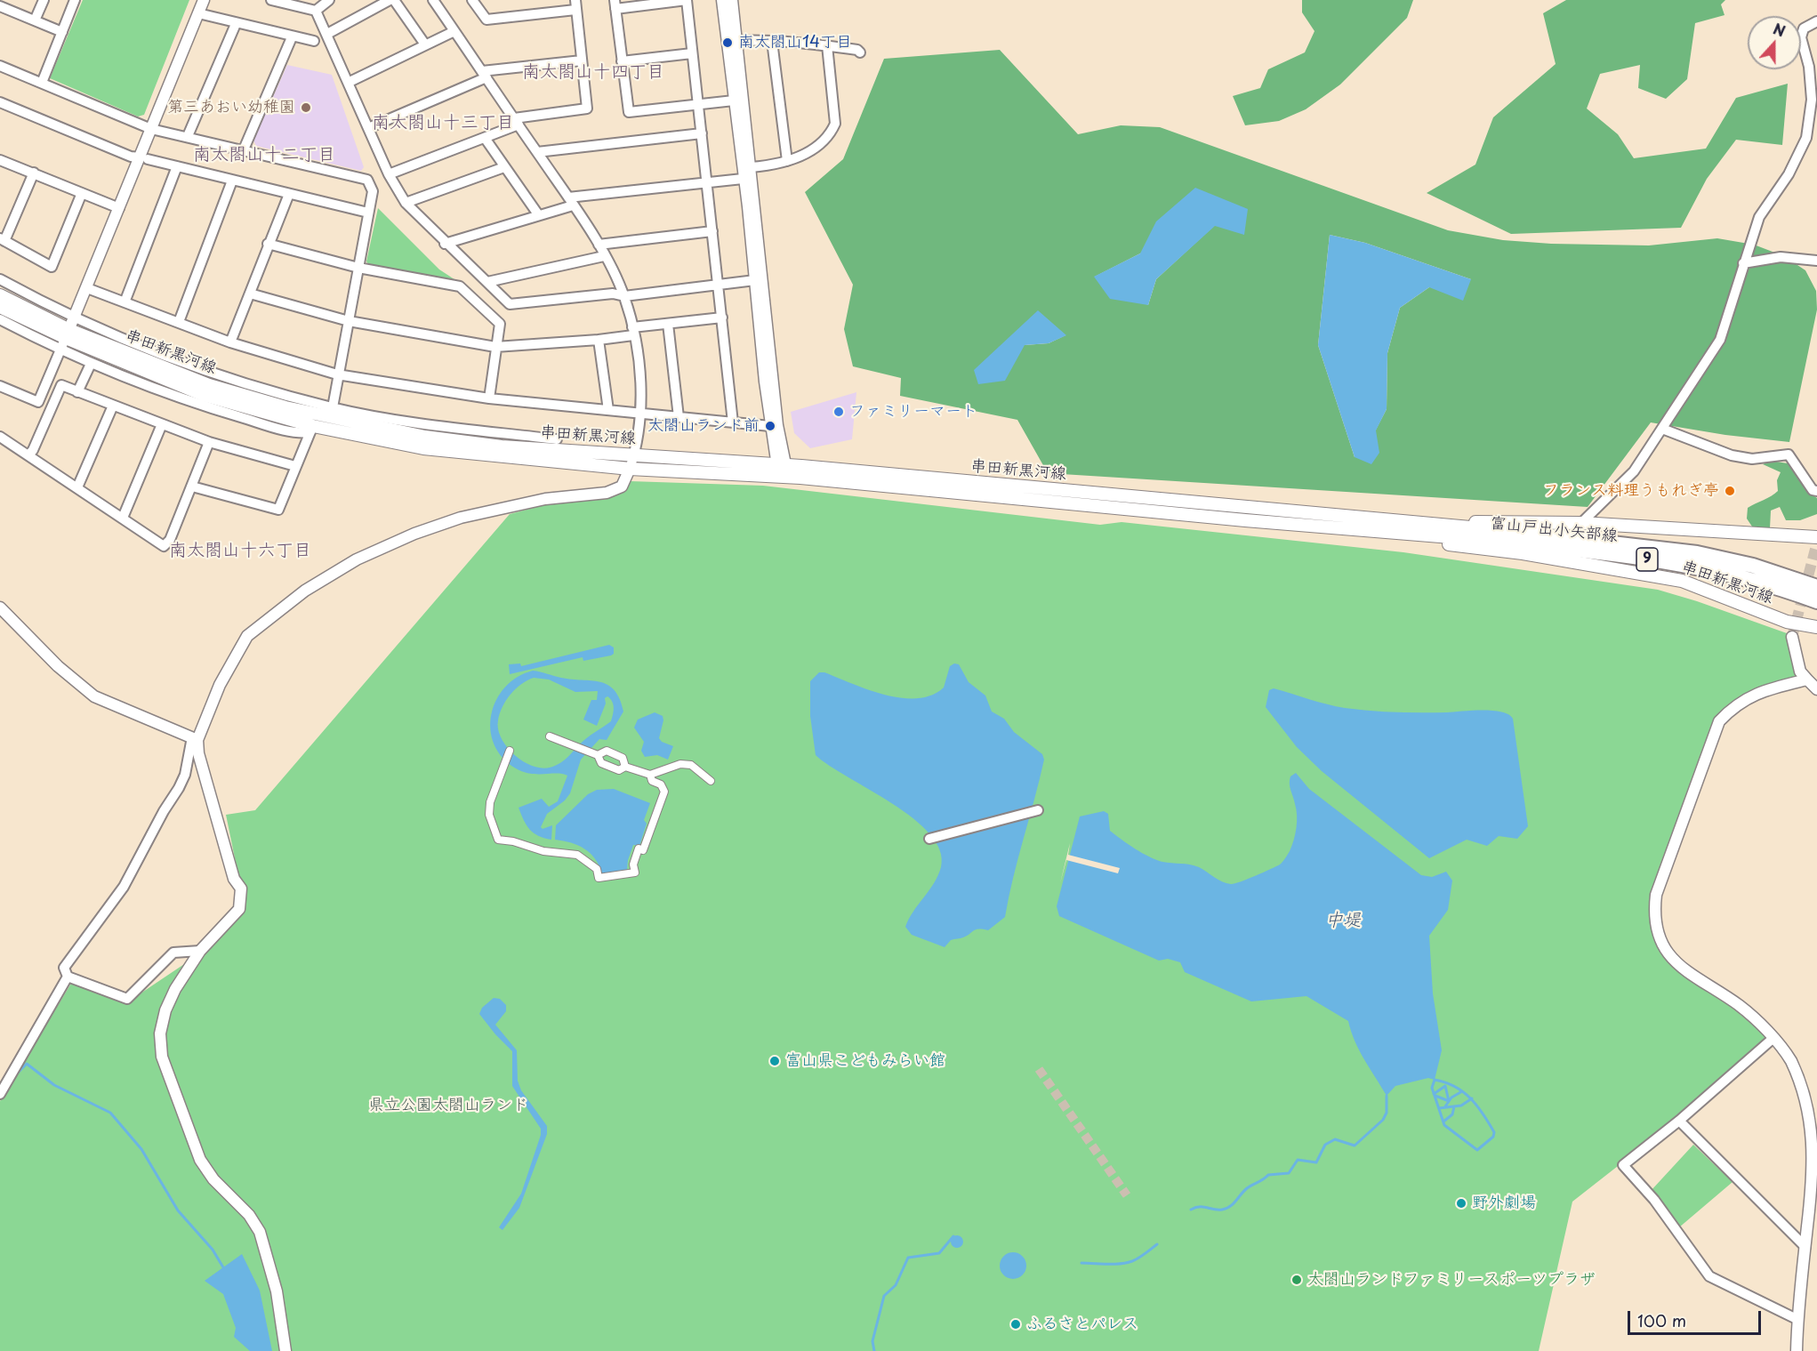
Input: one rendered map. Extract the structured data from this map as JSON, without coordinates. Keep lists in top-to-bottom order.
{
  "streets": {
    "main road": ["串田新黒河線", "富山戸出小矢部線", "9"]
  },
  "crossings": [
    ["串田新黒河線", "富山戸出小矢部線"]
  ],
  "districts": [
    "南太閤山十四丁目",
    "南太閤山十三丁目",
    "南太閤山十二丁目",
    "南太閤山十六丁目"
  ],
  "water": ["中堤"],
  "parks": ["県立公園太閤山ランド"],
  "places": [
    "南太閤山14丁目",
    "第三あおい幼稚園",
    "ファミリーマート",
    "太閤山ランド前",
    "フランス料理うもれぎ亭",
    "富山県こどもみらい館",
    "野外劇場",
    "太閤山ランドファミリースポーツプラザ",
    "ふるさとパレス"
  ],
  "scale_bar": "100 m",
  "north": "top"
}
